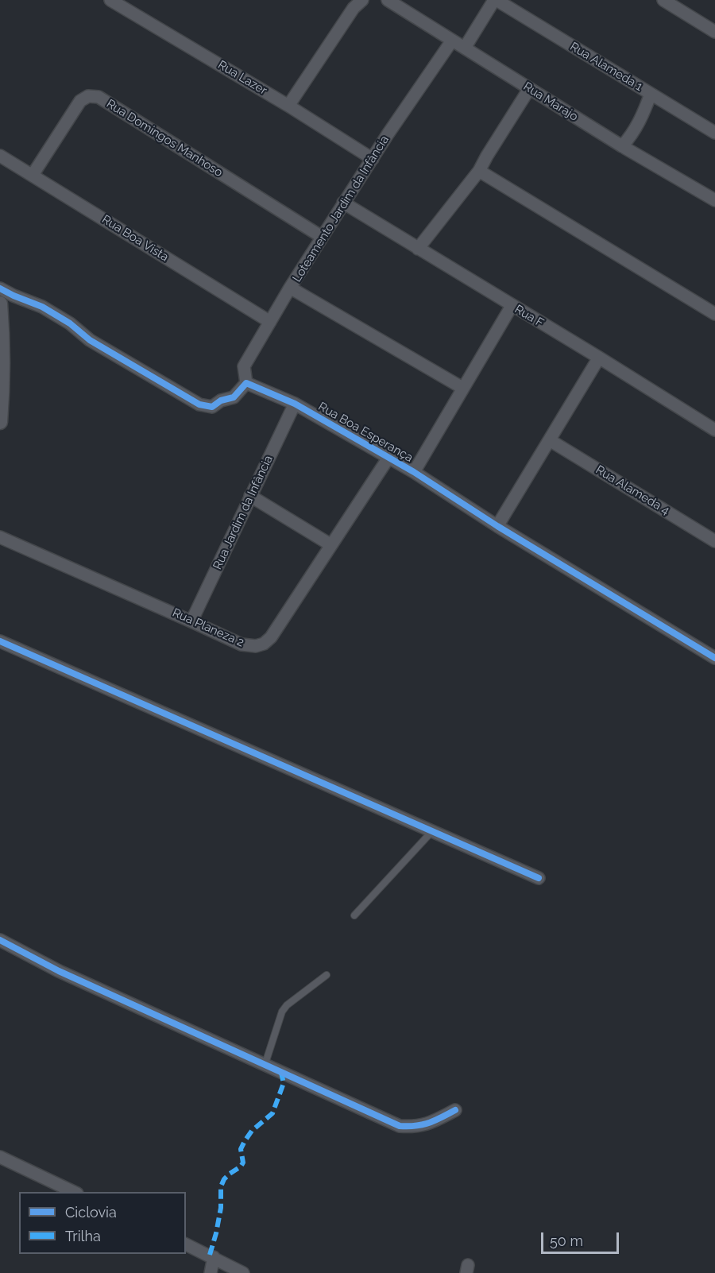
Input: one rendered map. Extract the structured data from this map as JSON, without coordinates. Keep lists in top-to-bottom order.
{
  "streets": {
    "street": [
      "Rua Alameda 1",
      "Rua Lazer",
      "Rua Marajo",
      "Rua Domingos Manhoso",
      "Loteamento Jardim da Infância",
      "Rua Boa Vista",
      "Rua F",
      "Rua Boa Esperança",
      "Rua Alameda 4",
      "Rua Jardim da Infância",
      "Rua Planeza 2"
    ]
  },
  "crossings": [
    ["Rua Lazer", "Loteamento Jardim da Infância"],
    ["Rua Marajo", "Loteamento Jardim da Infância"],
    ["Rua Domingos Manhoso", "Loteamento Jardim da Infância"],
    ["Rua Domingos Manhoso", "Rua Boa Vista"],
    ["Loteamento Jardim da Infância", "Rua Boa Vista"],
    ["Loteamento Jardim da Infância", "Rua F"],
    ["Loteamento Jardim da Infância", "Rua Boa Esperança"],
    ["Rua Boa Esperança", "Rua Jardim da Infância"],
    ["Rua Boa Esperança", "Rua Planeza 2"],
    ["Rua Jardim da Infância", "Rua Planeza 2"]
  ],
  "legend": ["Ciclovia", "Trilha"],
  "scale_bar": "50 m"
}
